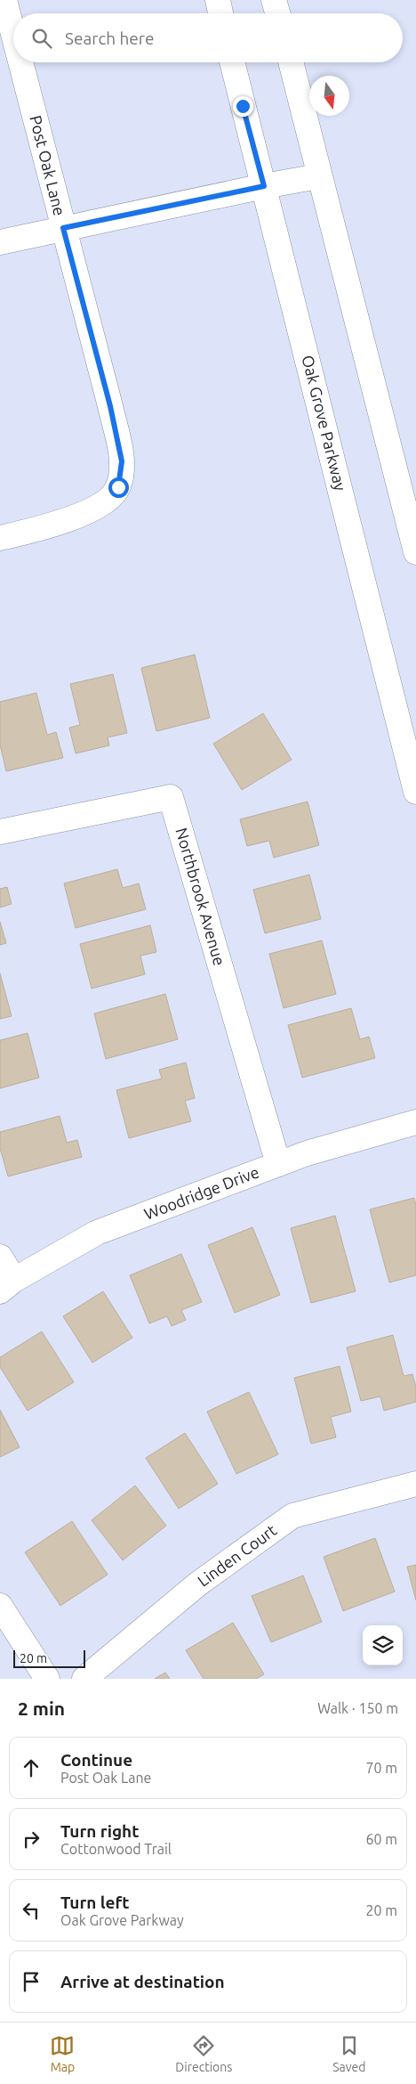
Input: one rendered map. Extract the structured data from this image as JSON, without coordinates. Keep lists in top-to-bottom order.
{
  "streets": {
    "street": [
      "Post Oak Lane",
      "Oak Grove Parkway",
      "Northbrook Avenue",
      "Woodridge Drive",
      "Linden Court"
    ]
  },
  "crossings": [
    ["Northbrook Avenue", "Woodridge Drive"]
  ],
  "scale_bar": "20 m",
  "north": "bottom",
  "page": {
    "search": "Search here",
    "scale": "20 m",
    "heading": ["2 min", "Walk · 150 m"],
    "list": [
      ["Continue", "Post Oak Lane", "70 m"],
      ["Turn right", "Cottonwood Trail", "60 m"],
      ["Turn left", "Oak Grove Parkway", "20 m"],
      "Arrive at destination"
    ],
    "nav": ["Map", "Directions", "Saved"]
  }
}
